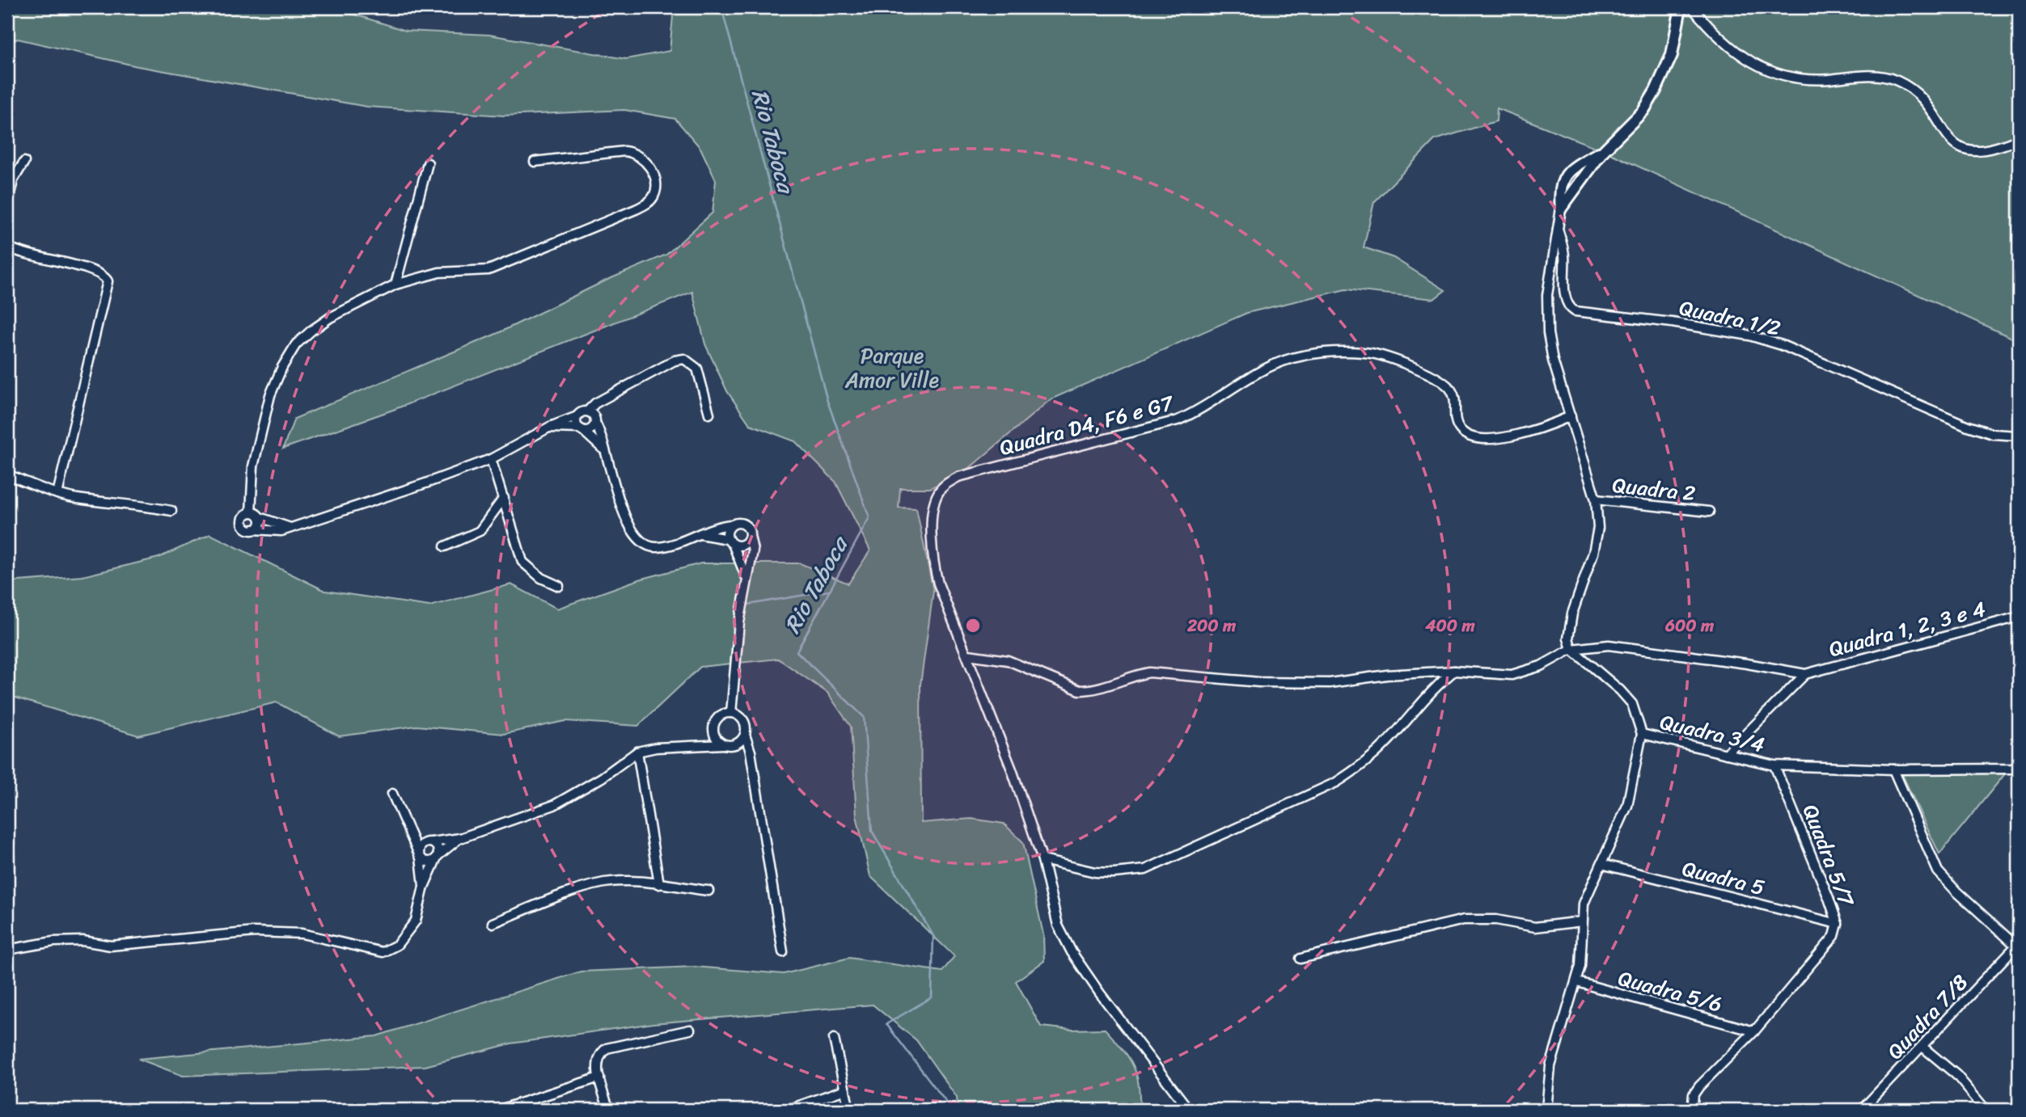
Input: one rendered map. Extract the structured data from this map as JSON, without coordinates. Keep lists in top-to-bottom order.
{
  "streets": {
    "street": [
      "Quadra 1/2",
      "Quadra D4, F6 e G7",
      "Quadra 2",
      "Quadra 1, 2, 3 e 4",
      "Quadra 3/4",
      "Quadra 5/7",
      "Quadra 5",
      "Quadra 5/6",
      "Quadra 7/8"
    ]
  },
  "crossings": [
    ["Quadra 3/4", "Quadra 5/7"],
    ["Quadra 5/7", "Quadra 5"],
    ["Quadra 5/7", "Quadra 5/6"]
  ],
  "water": ["Rio Taboca"],
  "parks": ["Parque Amor Ville"],
  "rings": ["200 m", "400 m", "600 m"]
}
